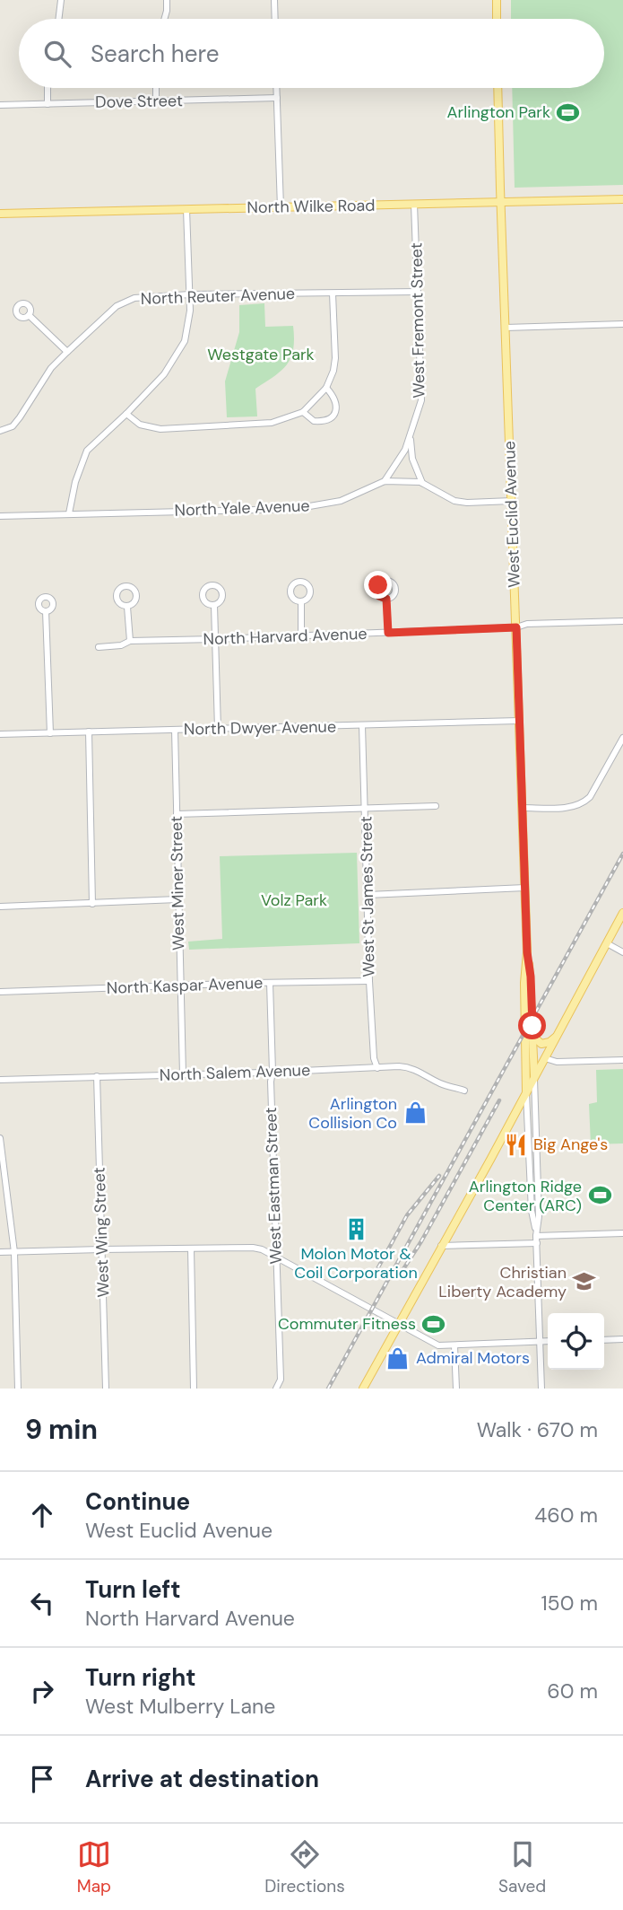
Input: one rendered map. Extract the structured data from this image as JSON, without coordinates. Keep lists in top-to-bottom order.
{
  "streets": {
    "main road": ["North Wilke Road", "West Euclid Avenue"],
    "street": [
      "Dove Street",
      "North Reuter Avenue",
      "West Fremont Street",
      "North Yale Avenue",
      "North Harvard Avenue",
      "North Dwyer Avenue",
      "West Miner Street",
      "West St James Street",
      "North Kaspar Avenue",
      "North Salem Avenue",
      "West Eastman Street",
      "West Wing Street"
    ]
  },
  "crossings": [
    ["North Wilke Road", "West Fremont Street"],
    ["North Wilke Road", "West Euclid Avenue"],
    ["North Reuter Avenue", "West Fremont Street"],
    ["West Fremont Street", "North Yale Avenue"],
    ["North Yale Avenue", "West Euclid Avenue"],
    ["West Euclid Avenue", "North Harvard Avenue"],
    ["West Euclid Avenue", "North Dwyer Avenue"],
    ["North Dwyer Avenue", "West Miner Street"],
    ["North Dwyer Avenue", "West St James Street"],
    ["West Miner Street", "North Kaspar Avenue"],
    ["West Miner Street", "North Salem Avenue"],
    ["West St James Street", "North Kaspar Avenue"],
    ["West St James Street", "North Salem Avenue"],
    ["North Kaspar Avenue", "West Eastman Street"],
    ["North Salem Avenue", "West Eastman Street"],
    ["North Salem Avenue", "West Wing Street"]
  ],
  "parks": ["Westgate Park", "Volz Park"],
  "places": {
    "sports": ["Arlington Park", "Arlington Ridge Center (ARC)", "Commuter Fitness"],
    "shop": ["Arlington Collision Co", "Admiral Motors"],
    "restaurant": ["Big Ange's"],
    "building": ["Molon Motor & Coil Corporation"],
    "school or university": ["Christian Liberty Academy"]
  },
  "page": {
    "search": "Search here",
    "heading": ["9 min", "Walk · 670 m"],
    "list": [
      ["Continue", "West Euclid Avenue", "460 m"],
      ["Turn left", "North Harvard Avenue", "150 m"],
      ["Turn right", "West Mulberry Lane", "60 m"],
      "Arrive at destination"
    ],
    "nav": ["Map", "Directions", "Saved"]
  }
}
